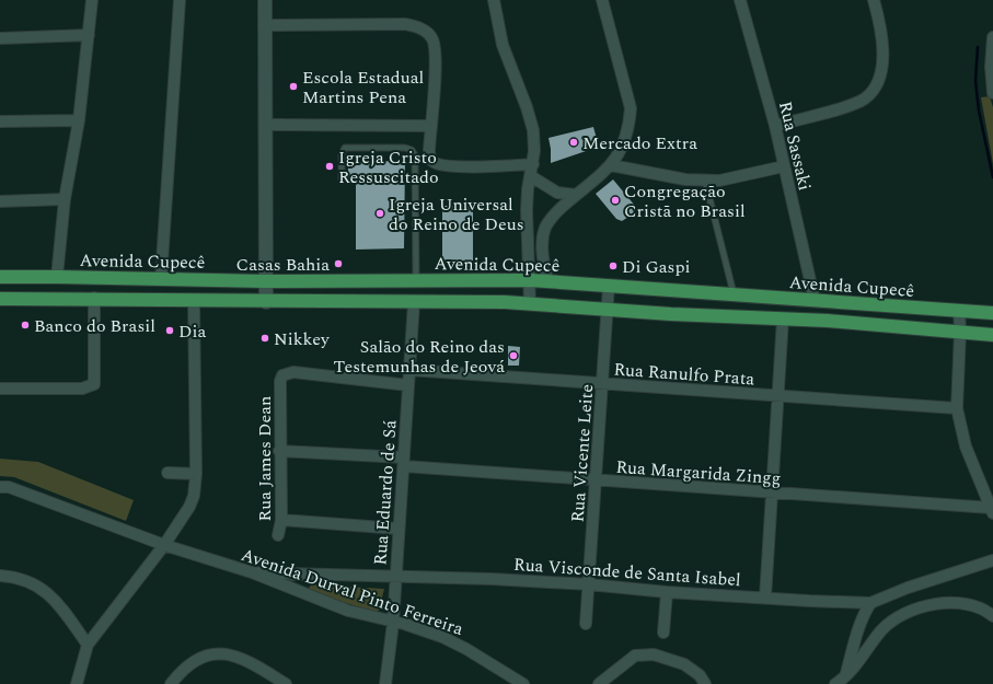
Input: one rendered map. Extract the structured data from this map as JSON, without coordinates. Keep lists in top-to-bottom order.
{
  "streets": {
    "main road": ["Avenida Cupecê"],
    "street": [
      "Rua Sassaki",
      "Rua Ranulfo Prata",
      "Rua Vicente Leite",
      "Rua James Dean",
      "Rua Margarida Zingg",
      "Rua Eduardo de Sá",
      "Rua Visconde de Santa Isabel",
      "Avenida Durval Pinto Ferreira"
    ]
  },
  "crossings": [
    ["Rua Sassaki", "Avenida Cupecê"],
    ["Avenida Cupecê", "Rua Vicente Leite"],
    ["Avenida Cupecê", "Rua Eduardo de Sá"],
    ["Rua Ranulfo Prata", "Rua Vicente Leite"],
    ["Rua Ranulfo Prata", "Rua Eduardo de Sá"],
    ["Rua Vicente Leite", "Rua Margarida Zingg"],
    ["Rua Vicente Leite", "Rua Visconde de Santa Isabel"],
    ["Rua James Dean", "Rua Margarida Zingg"],
    ["Rua James Dean", "Rua Eduardo de Sá"],
    ["Rua Margarida Zingg", "Rua Eduardo de Sá"],
    ["Rua Eduardo de Sá", "Rua Visconde de Santa Isabel"],
    ["Rua Eduardo de Sá", "Avenida Durval Pinto Ferreira"],
    ["Rua Visconde de Santa Isabel", "Avenida Durval Pinto Ferreira"]
  ],
  "places": [
    "Escola Estadual Martins Pena",
    "Mercado Extra",
    "Igreja Cristo Ressuscitado",
    "Congregação Cristã no Brasil",
    "Igreja Universal do Reino de Deus",
    "Casas Bahia",
    "Di Gaspi",
    "Banco do Brasil",
    "Dia",
    "Nikkey",
    "Salão do Reino das Testemunhas de Jeová"
  ]
}
